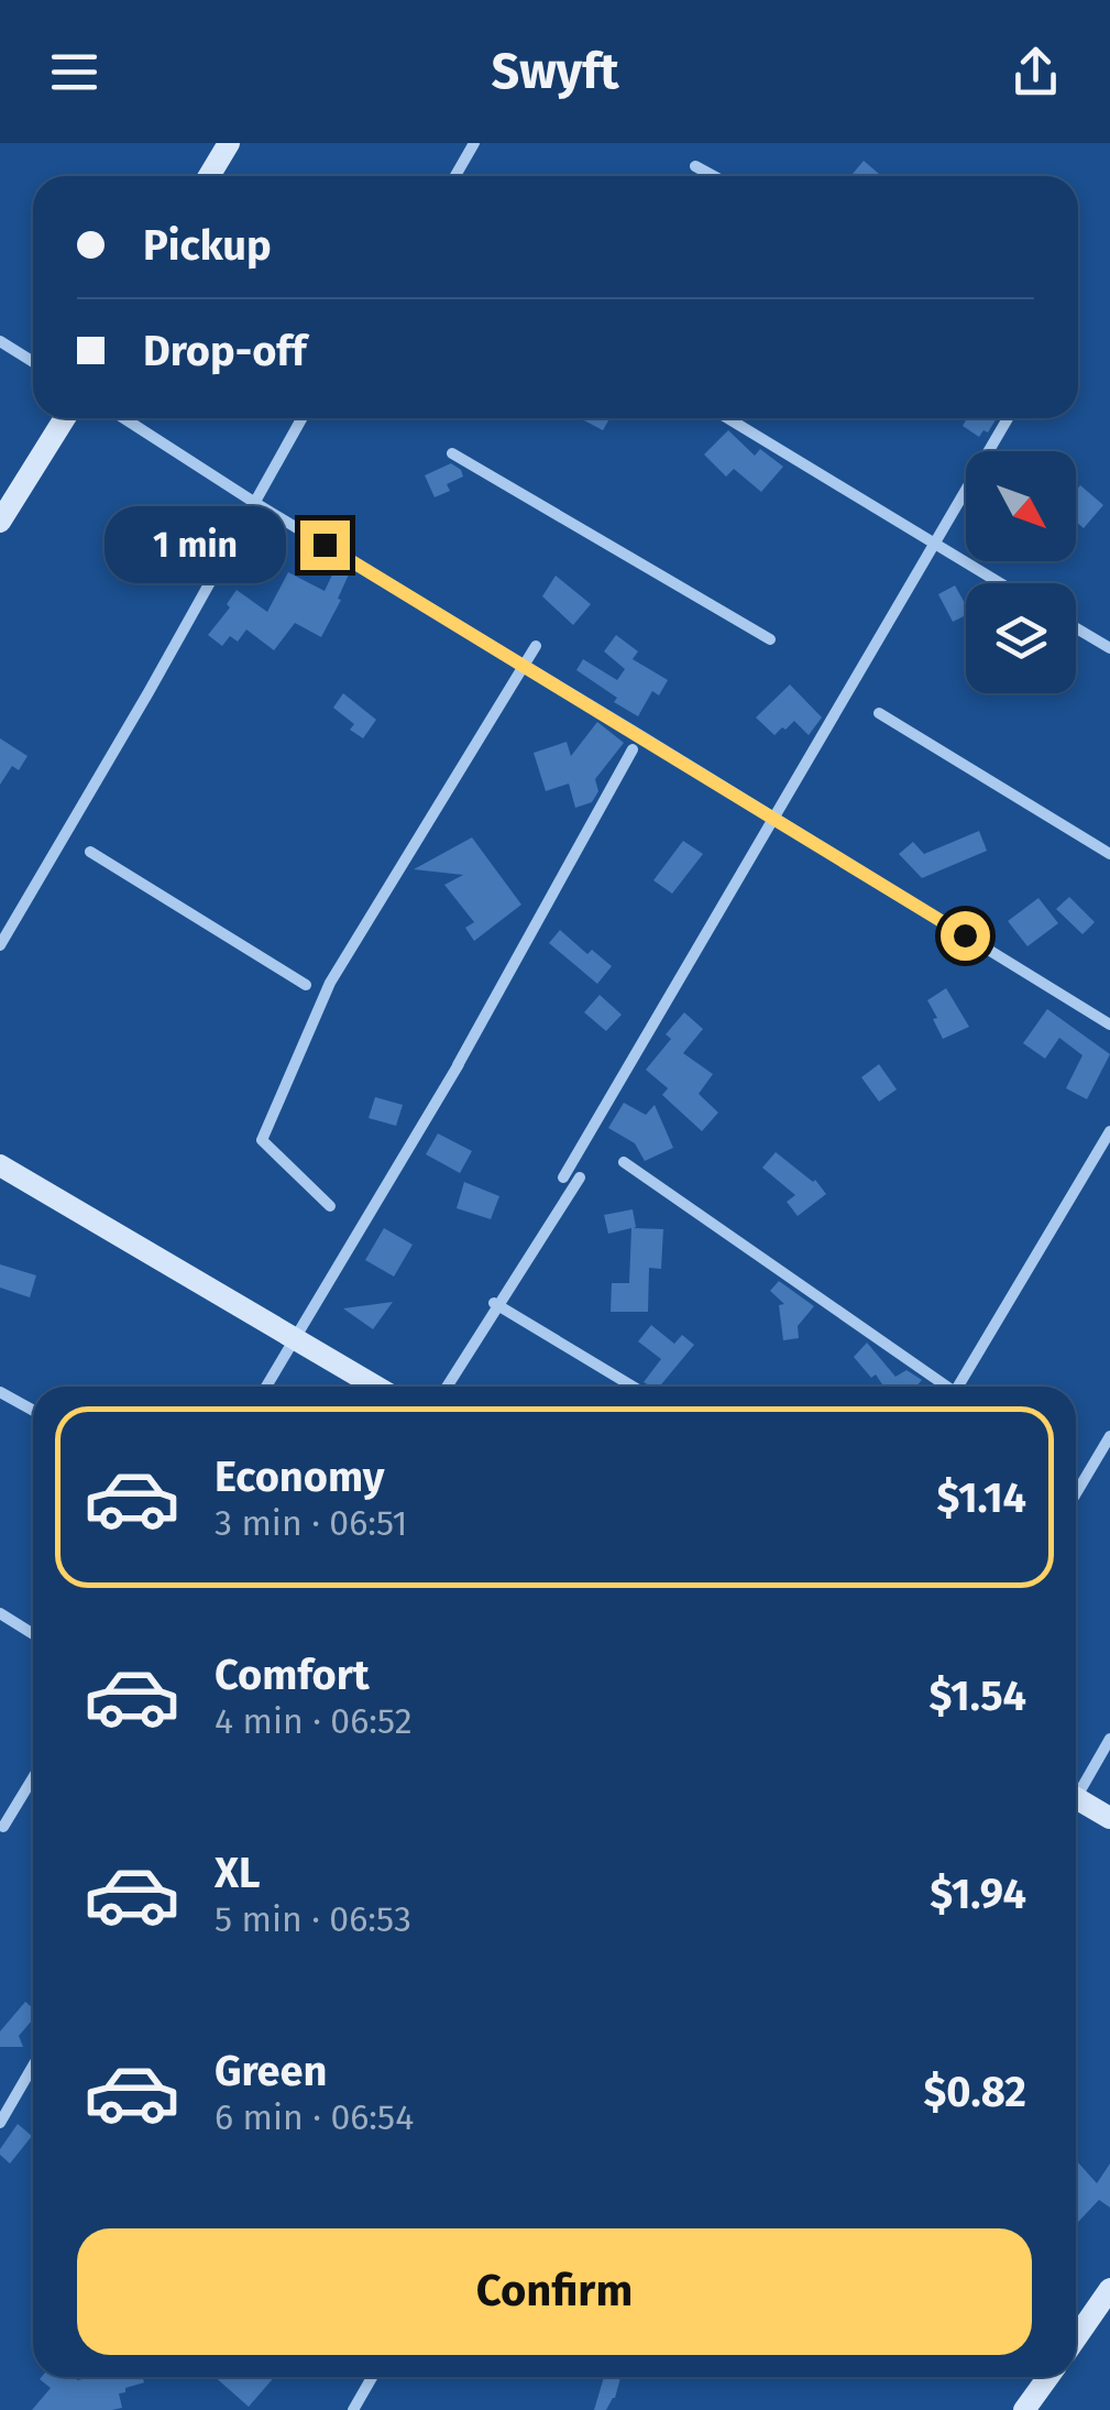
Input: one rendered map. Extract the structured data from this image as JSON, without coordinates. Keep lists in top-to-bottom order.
{
  "north": "bottom right",
  "page": {
    "header": "Swyft",
    "banner": ["Pickup", "Drop-off"],
    "bubble": "1 min",
    "list": [
      {
        "name": "Economy",
        "note": "3 min · 06:51",
        "value": "$1.14"
      },
      {
        "name": "Comfort",
        "note": "4 min · 06:52",
        "value": "$1.54"
      },
      {
        "name": "XL",
        "note": "5 min · 06:53",
        "value": "$1.94"
      },
      {
        "name": "Green",
        "note": "6 min · 06:54",
        "value": "$0.82"
      }
    ],
    "buttons": "Confirm"
  }
}
